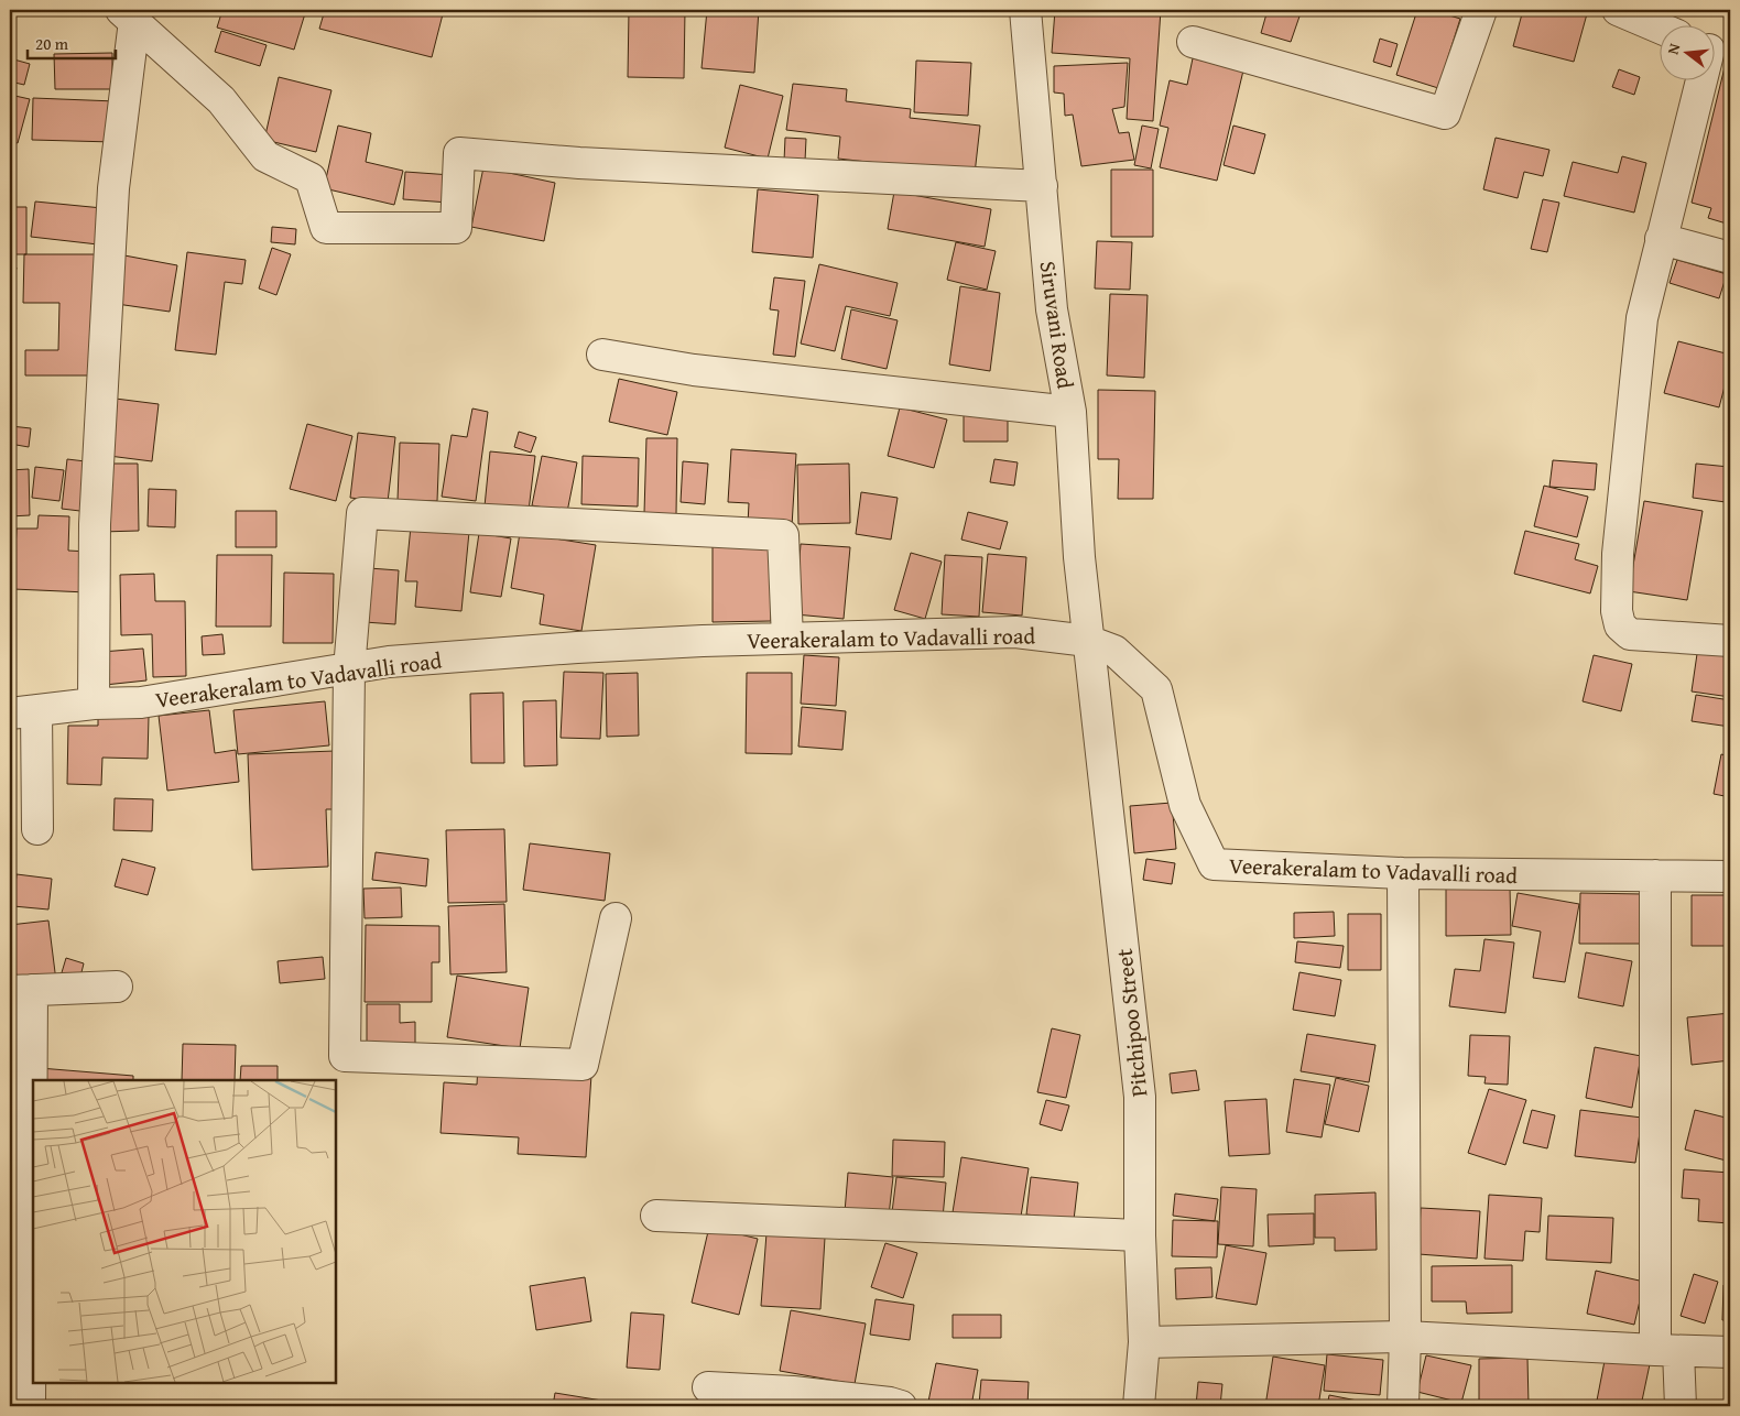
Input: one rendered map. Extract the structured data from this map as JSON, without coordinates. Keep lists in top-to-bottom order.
{
  "streets": {
    "street": ["Siruvani Road", "Veerakeralam to Vadavalli road", "Pitchipoo Street"]
  },
  "crossings": [
    ["Siruvani Road", "Veerakeralam to Vadavalli road"],
    ["Siruvani Road", "Pitchipoo Street"],
    ["Veerakeralam to Vadavalli road", "Pitchipoo Street"]
  ],
  "scale_bar": "20 m",
  "north": "left"
}
